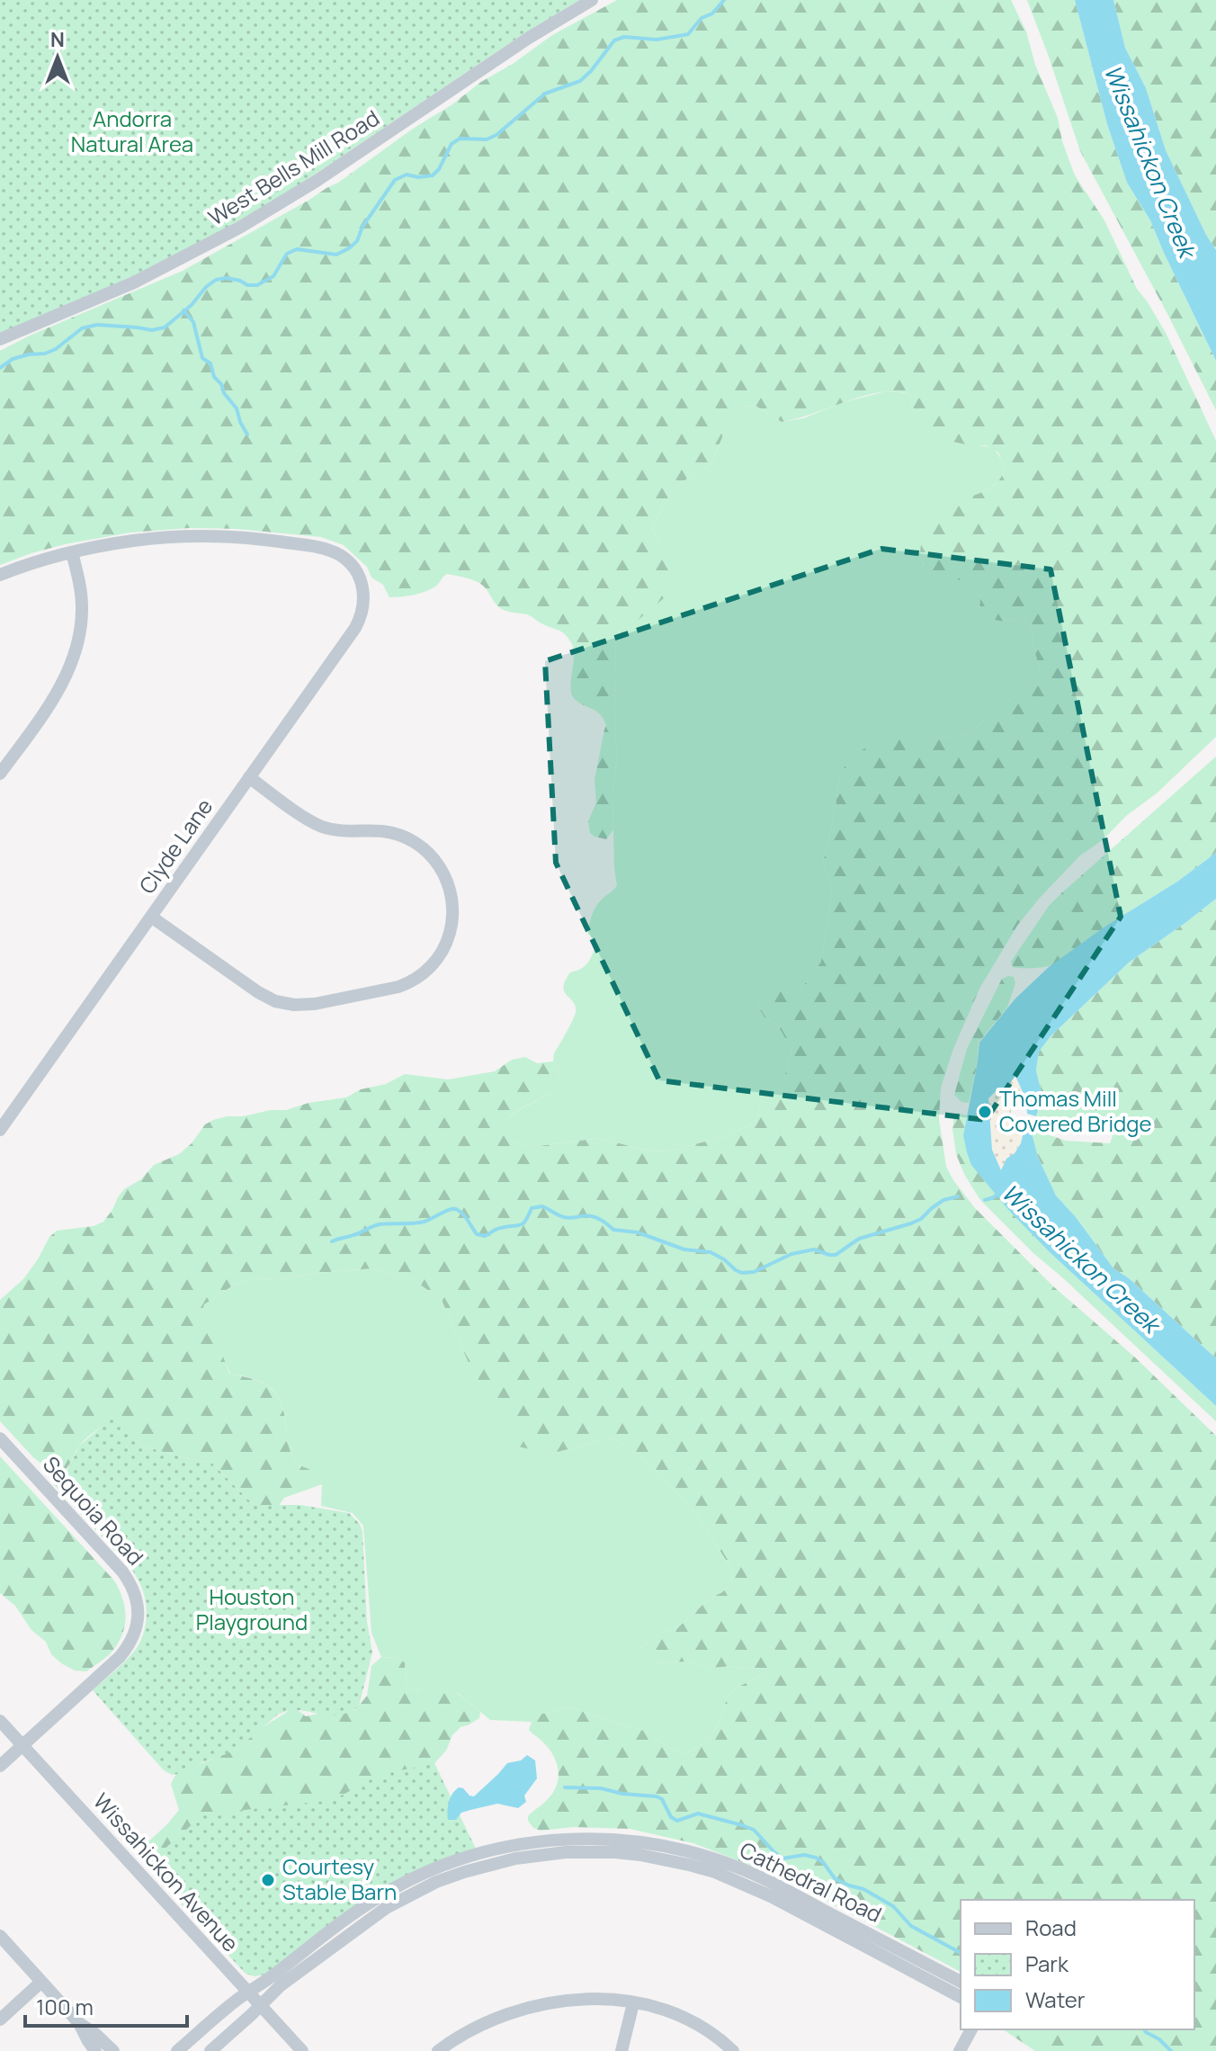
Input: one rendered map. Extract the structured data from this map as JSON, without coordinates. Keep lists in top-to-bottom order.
{
  "streets": {
    "street": [
      "West Bells Mill Road",
      "Clyde Lane",
      "Sequoia Road",
      "Wissahickon Avenue",
      "Cathedral Road"
    ]
  },
  "crossings": [
    ["Sequoia Road", "Wissahickon Avenue"],
    ["Wissahickon Avenue", "Cathedral Road"]
  ],
  "water": ["Wissahickon Creek"],
  "parks": ["Andorra Natural Area", "Houston Playground"],
  "places": ["Thomas Mill Covered Bridge", "Courtesy Stable Barn"],
  "legend": ["Road", "Park", "Water"],
  "scale_bar": "100 m",
  "north": "top"
}
